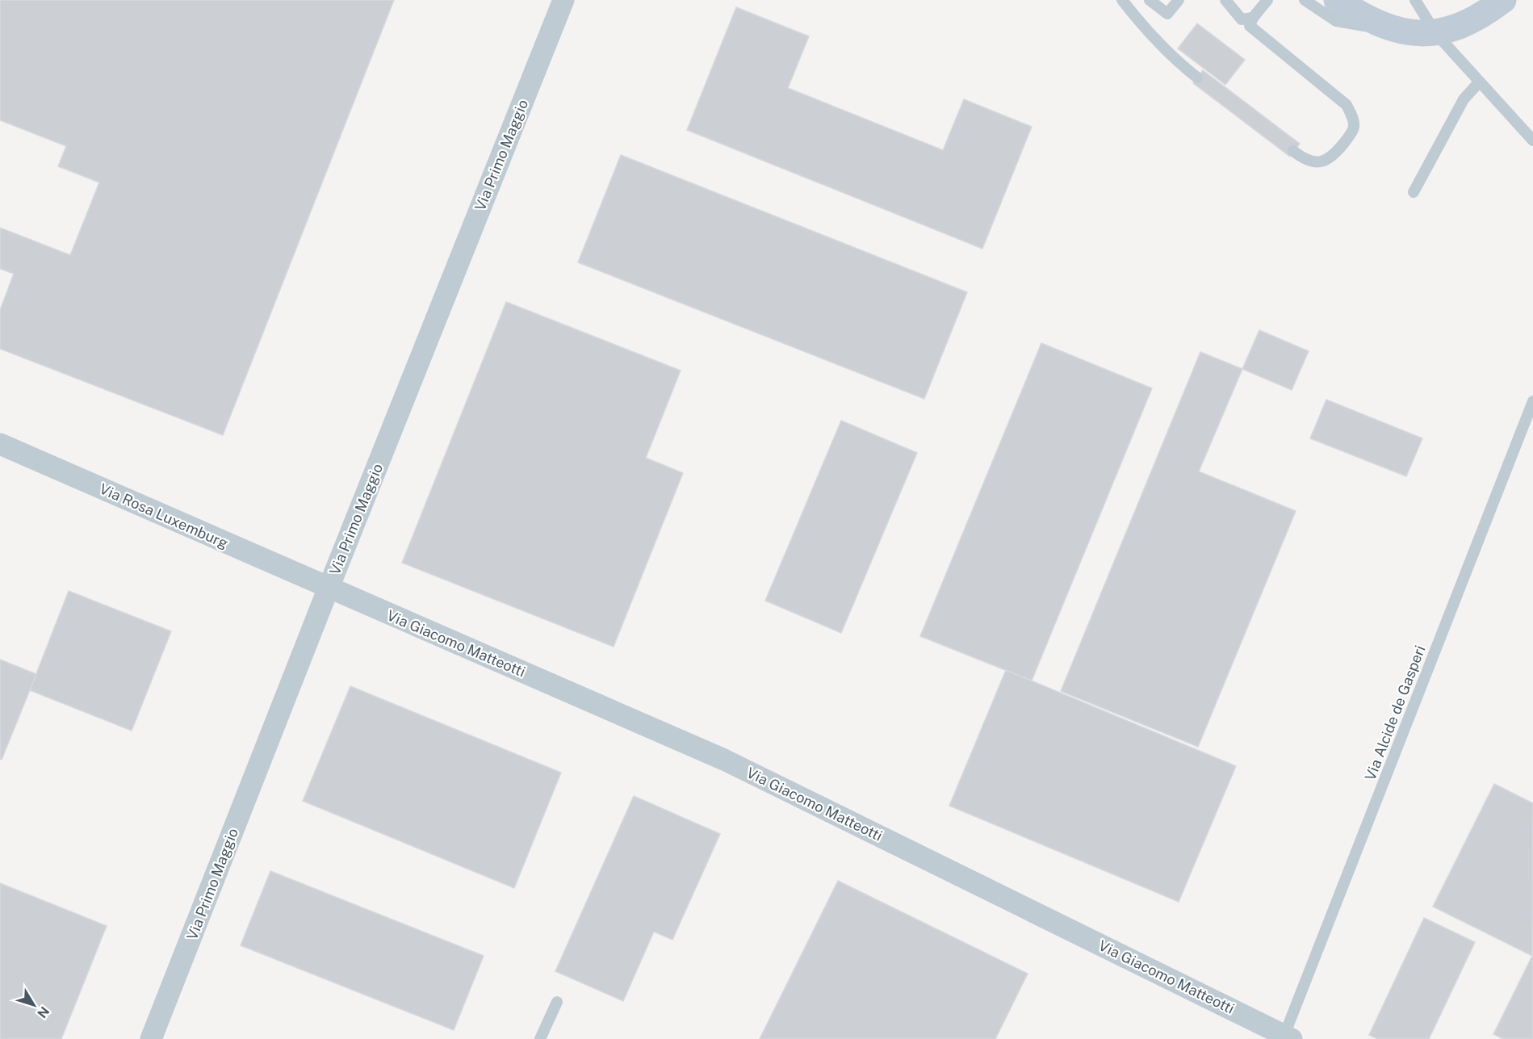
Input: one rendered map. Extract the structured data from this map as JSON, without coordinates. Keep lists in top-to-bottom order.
{
  "streets": {
    "street": ["Via Primo Maggio", "Via Rosa Luxemburg", "Via Giacomo Matteotti"],
    "lane": ["Via Alcide de Gasperi"]
  },
  "crossings": [
    ["Via Primo Maggio", "Via Rosa Luxemburg"],
    ["Via Primo Maggio", "Via Giacomo Matteotti"],
    ["Via Rosa Luxemburg", "Via Giacomo Matteotti"],
    ["Via Giacomo Matteotti", "Via Alcide de Gasperi"]
  ],
  "north": "bottom right"
}
